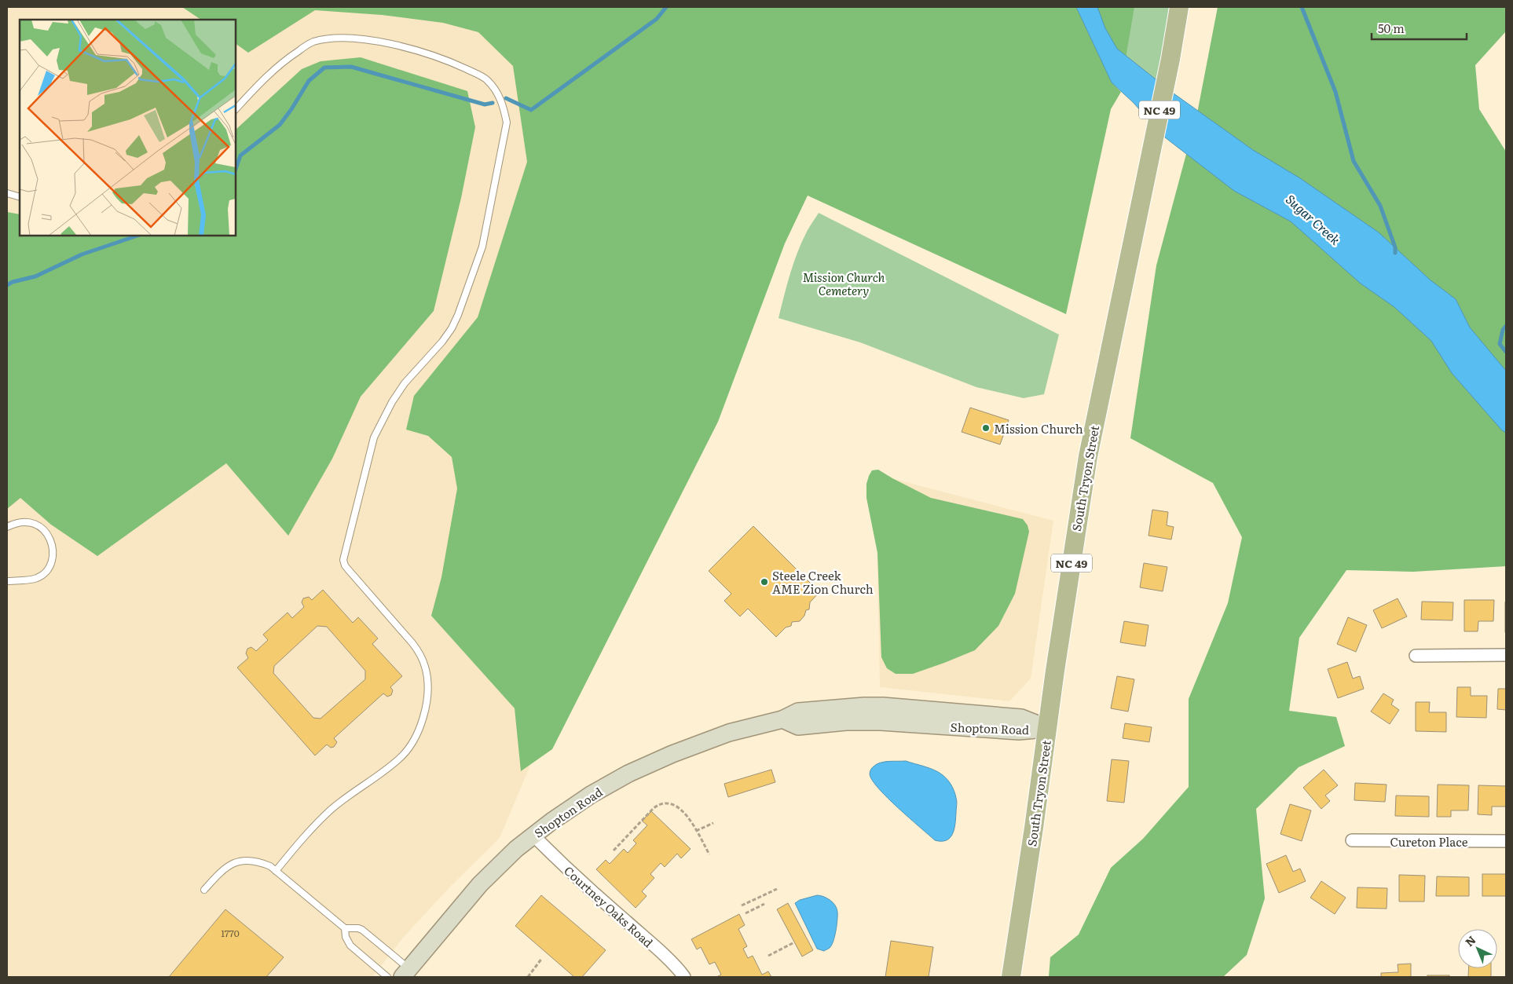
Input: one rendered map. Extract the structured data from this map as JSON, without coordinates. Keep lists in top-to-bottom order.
{
  "streets": {
    "main road": ["NC 49", "South Tryon Street"],
    "street": ["Shopton Road", "Cureton Place", "Courtney Oaks Road"]
  },
  "crossings": [
    ["South Tryon Street", "Shopton Road"],
    ["Shopton Road", "Courtney Oaks Road"]
  ],
  "water": ["Sugar Creek"],
  "parks": ["Mission Church Cemetery"],
  "places": ["Mission Church", "Steele Creek AME Zion Church"],
  "house_numbers": ["1770"],
  "scale_bar": "50 m",
  "north": "top left"
}
